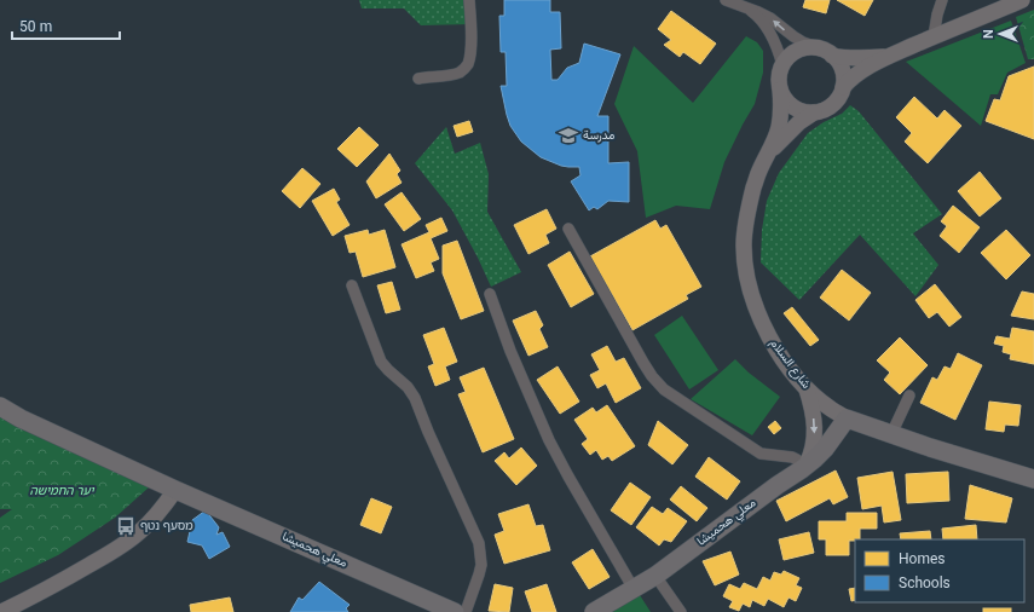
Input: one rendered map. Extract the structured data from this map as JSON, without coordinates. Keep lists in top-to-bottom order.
{
  "streets": {
    "main road": ["شارع السلام", "معلي هحميشا"]
  },
  "crossings": [
    ["شارع السلام", "معلي هحميشا"]
  ],
  "parks": ["יער החמישה"],
  "places": {
    "school or university": ["مدرسة"],
    "bus stop": ["מסעף נטף"]
  },
  "legend": ["Homes", "Schools"],
  "scale_bar": "50 m",
  "north": "left"
}
